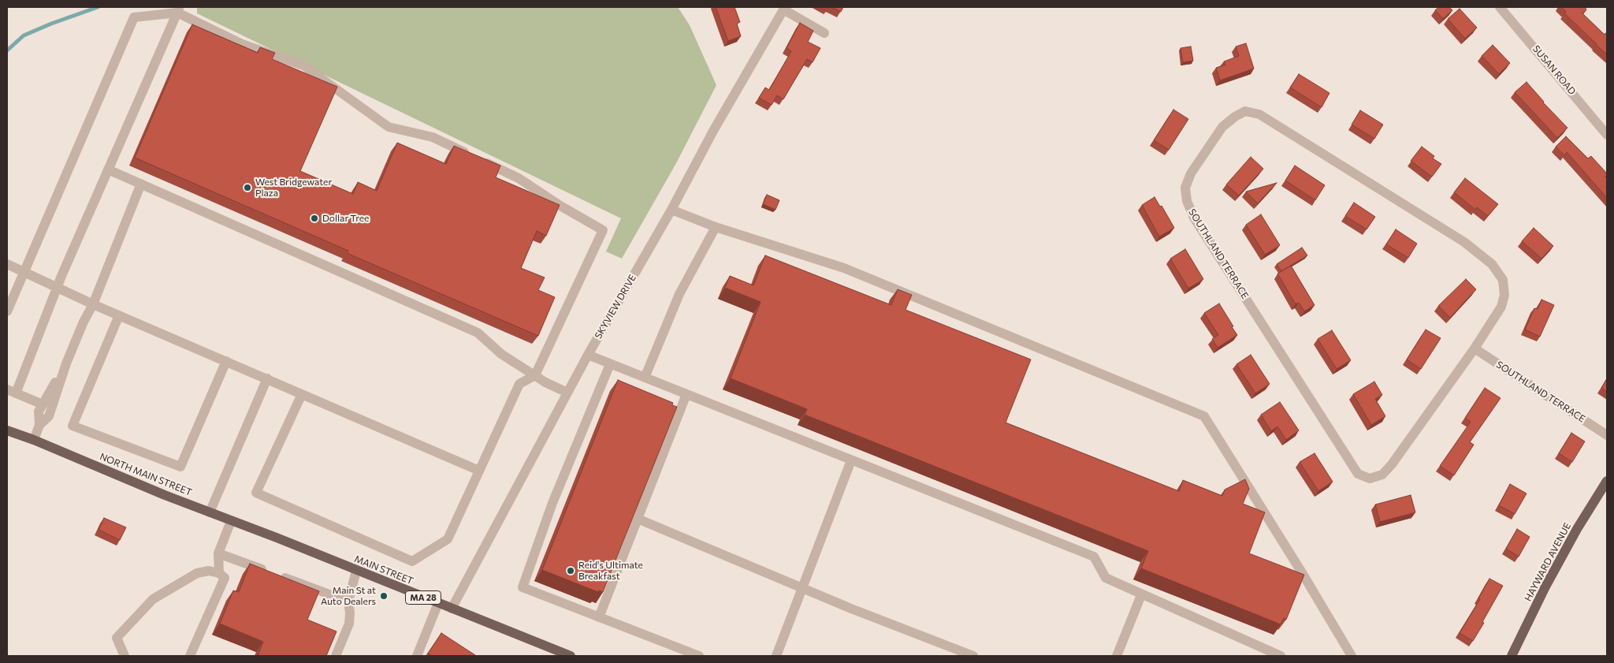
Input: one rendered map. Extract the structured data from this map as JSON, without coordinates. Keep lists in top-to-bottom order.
{
  "streets": {
    "main road": [
      "NORTH MAIN STREET",
      "HAYWARD AVENUE",
      "MAIN STREET",
      "MA 28"
    ],
    "street": ["SUSAN ROAD", "SOUTHLAND TERRACE", "SKYVIEW DRIVE"]
  },
  "crossings": [
    ["SKYVIEW DRIVE", "MAIN STREET"],
    ["NORTH MAIN STREET", "MAIN STREET"]
  ],
  "places": [
    "West Bridgewater Plaza",
    "Dollar Tree",
    "Reid's Ultimate Breakfast",
    "Main St at Auto Dealers"
  ]
}
